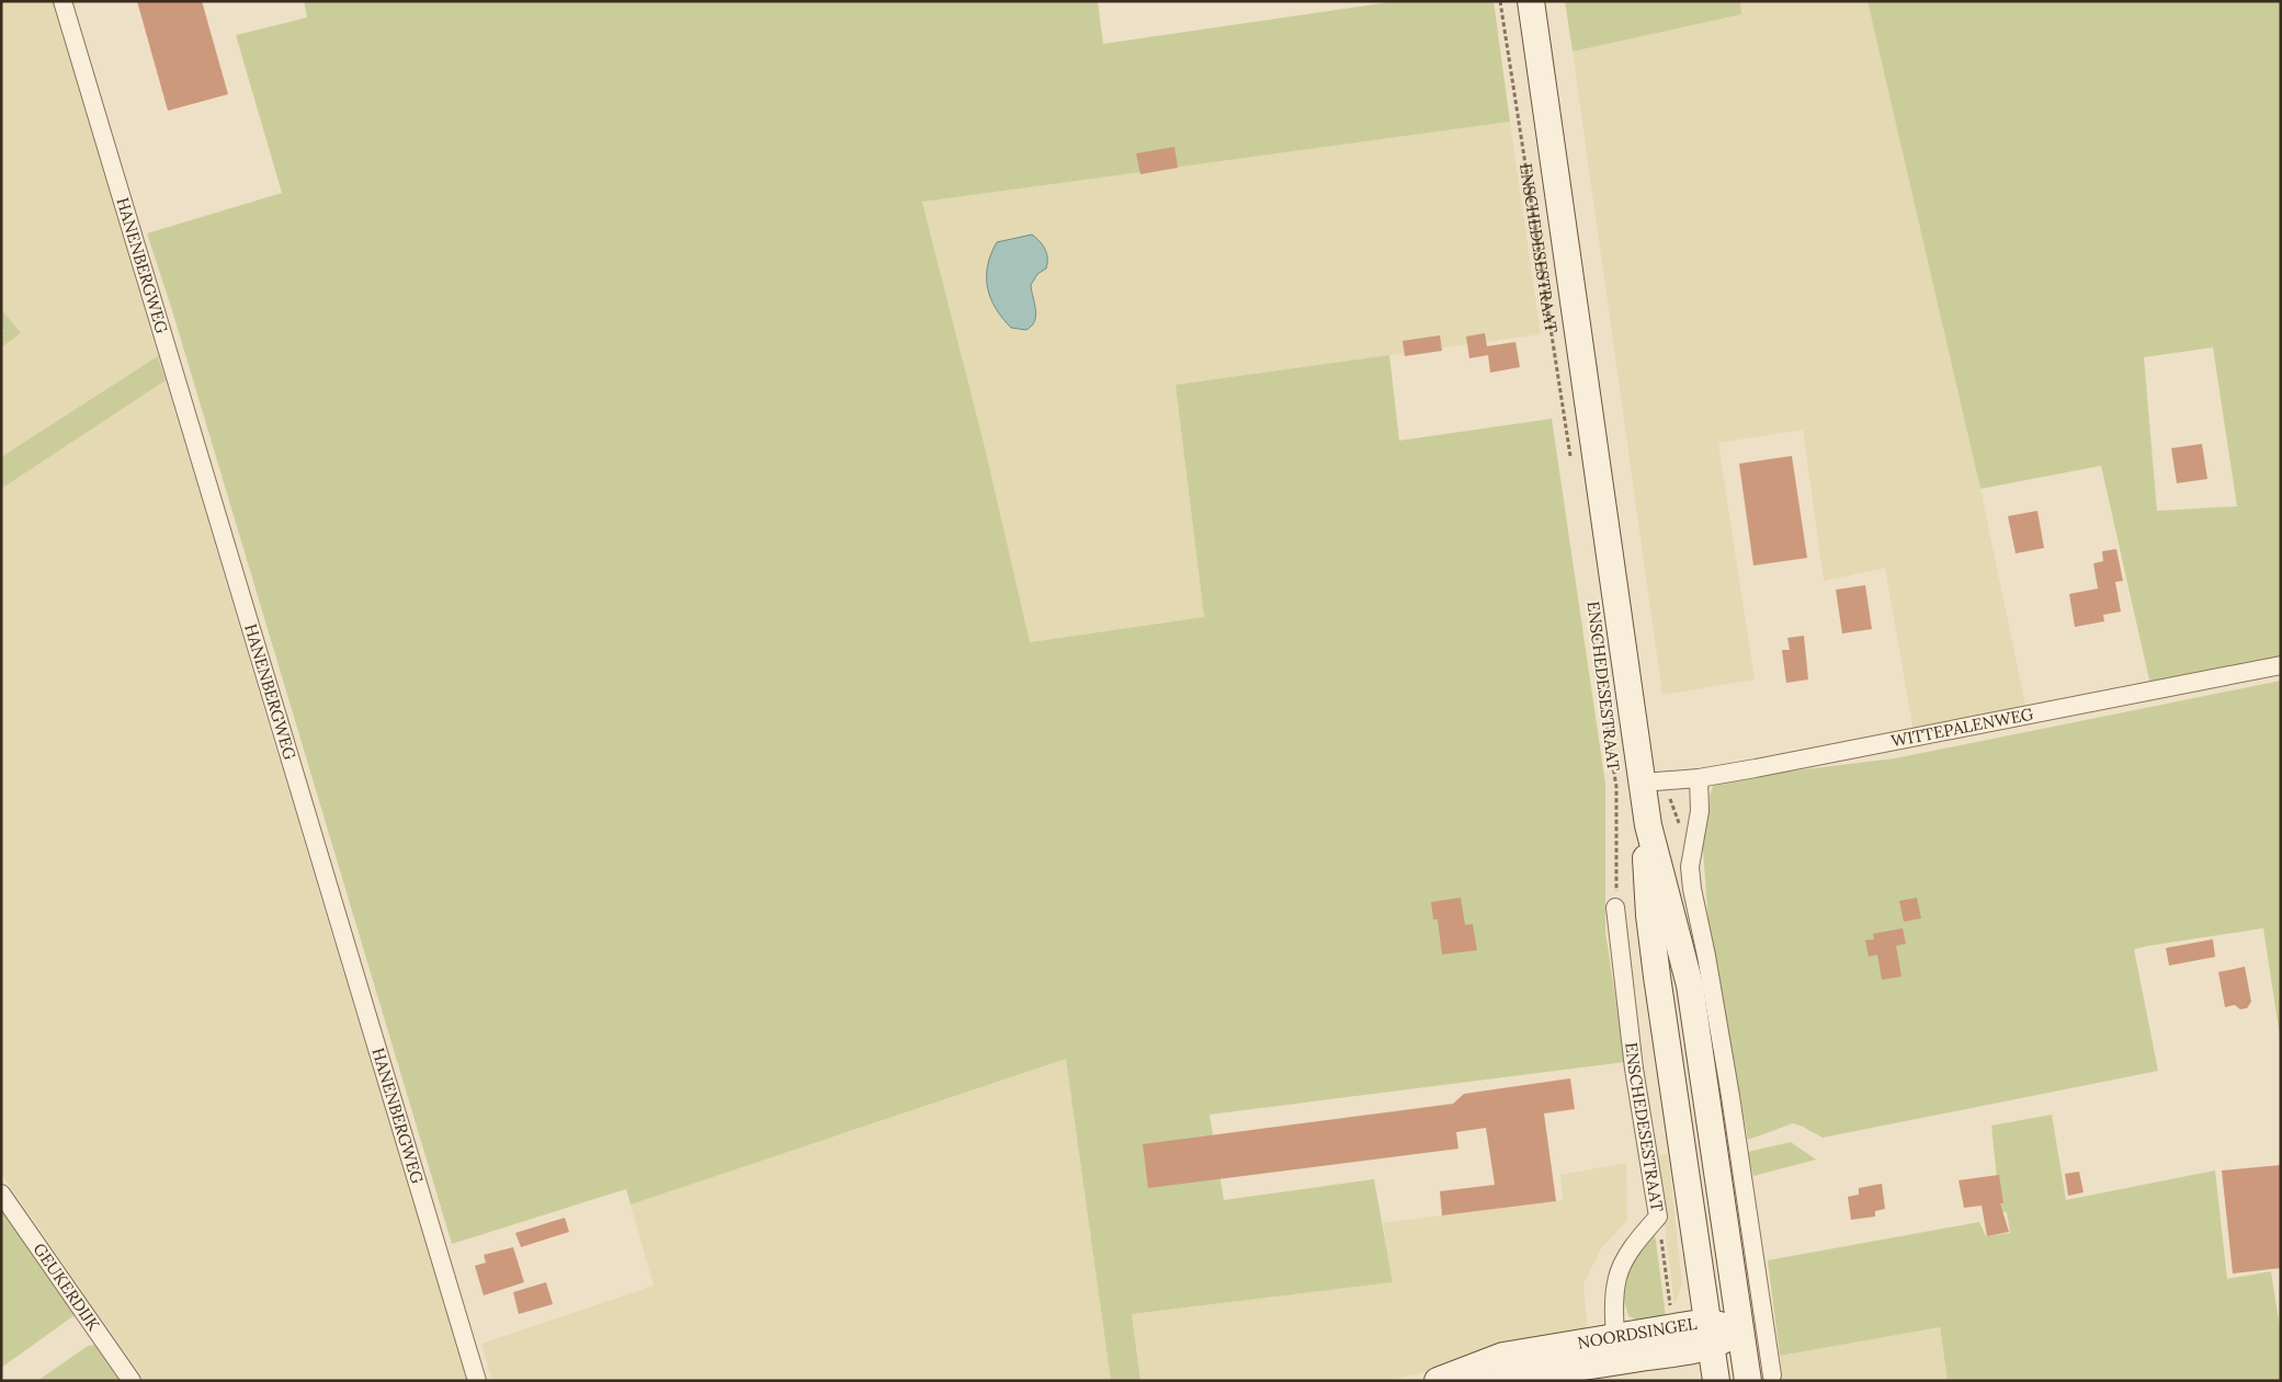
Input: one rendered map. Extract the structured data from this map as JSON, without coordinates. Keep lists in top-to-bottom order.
{
  "streets": {
    "street": [
      "ENSCHEDESESTRAAT",
      "HANENBERGWEG",
      "WITTEPALENWEG",
      "GEUKERDIJK",
      "NOORDSINGEL"
    ]
  },
  "crossings": [
    ["ENSCHEDESESTRAAT", "WITTEPALENWEG"],
    ["ENSCHEDESESTRAAT", "NOORDSINGEL"]
  ]
}
